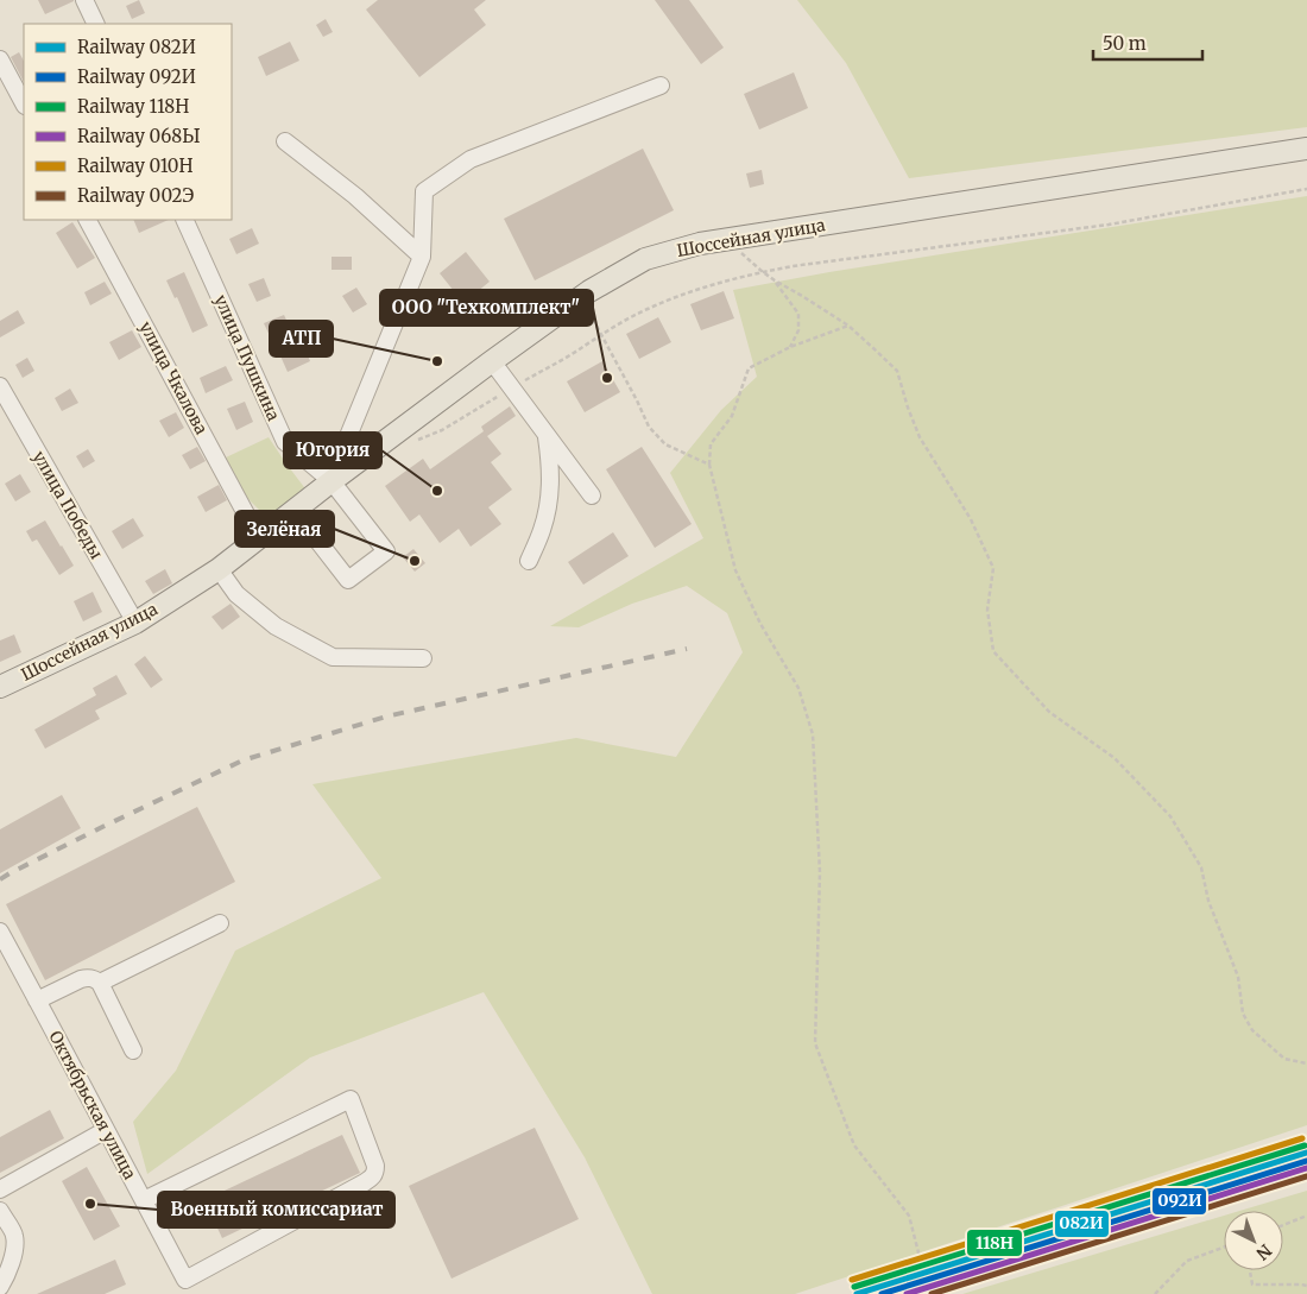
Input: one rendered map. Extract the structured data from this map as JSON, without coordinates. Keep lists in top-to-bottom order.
{
  "streets": {
    "main road": ["Шоссейная улица"],
    "street": [
      "улица Пушкина",
      "улица Чкалова",
      "улица Победы",
      "Октябрьская улица"
    ]
  },
  "crossings": [
    ["Шоссейная улица", "улица Пушкина"],
    ["Шоссейная улица", "улица Чкалова"],
    ["Шоссейная улица", "улица Победы"]
  ],
  "places": [
    "АТП",
    "ООО \"Техкомплект\"",
    "Югория",
    "Зелёная",
    "Военный комиссариат"
  ],
  "lines": [
    "rail line 010Н",
    "rail line 118Н",
    "rail line 082И",
    "rail line 092И",
    "rail line 068Ы",
    "rail line 002Э"
  ],
  "legend": [
    "Railway 082И",
    "Railway 092И",
    "Railway 118Н",
    "Railway 068Ы",
    "Railway 010Н",
    "Railway 002Э"
  ],
  "scale_bar": "50 m",
  "north": "bottom right"
}
